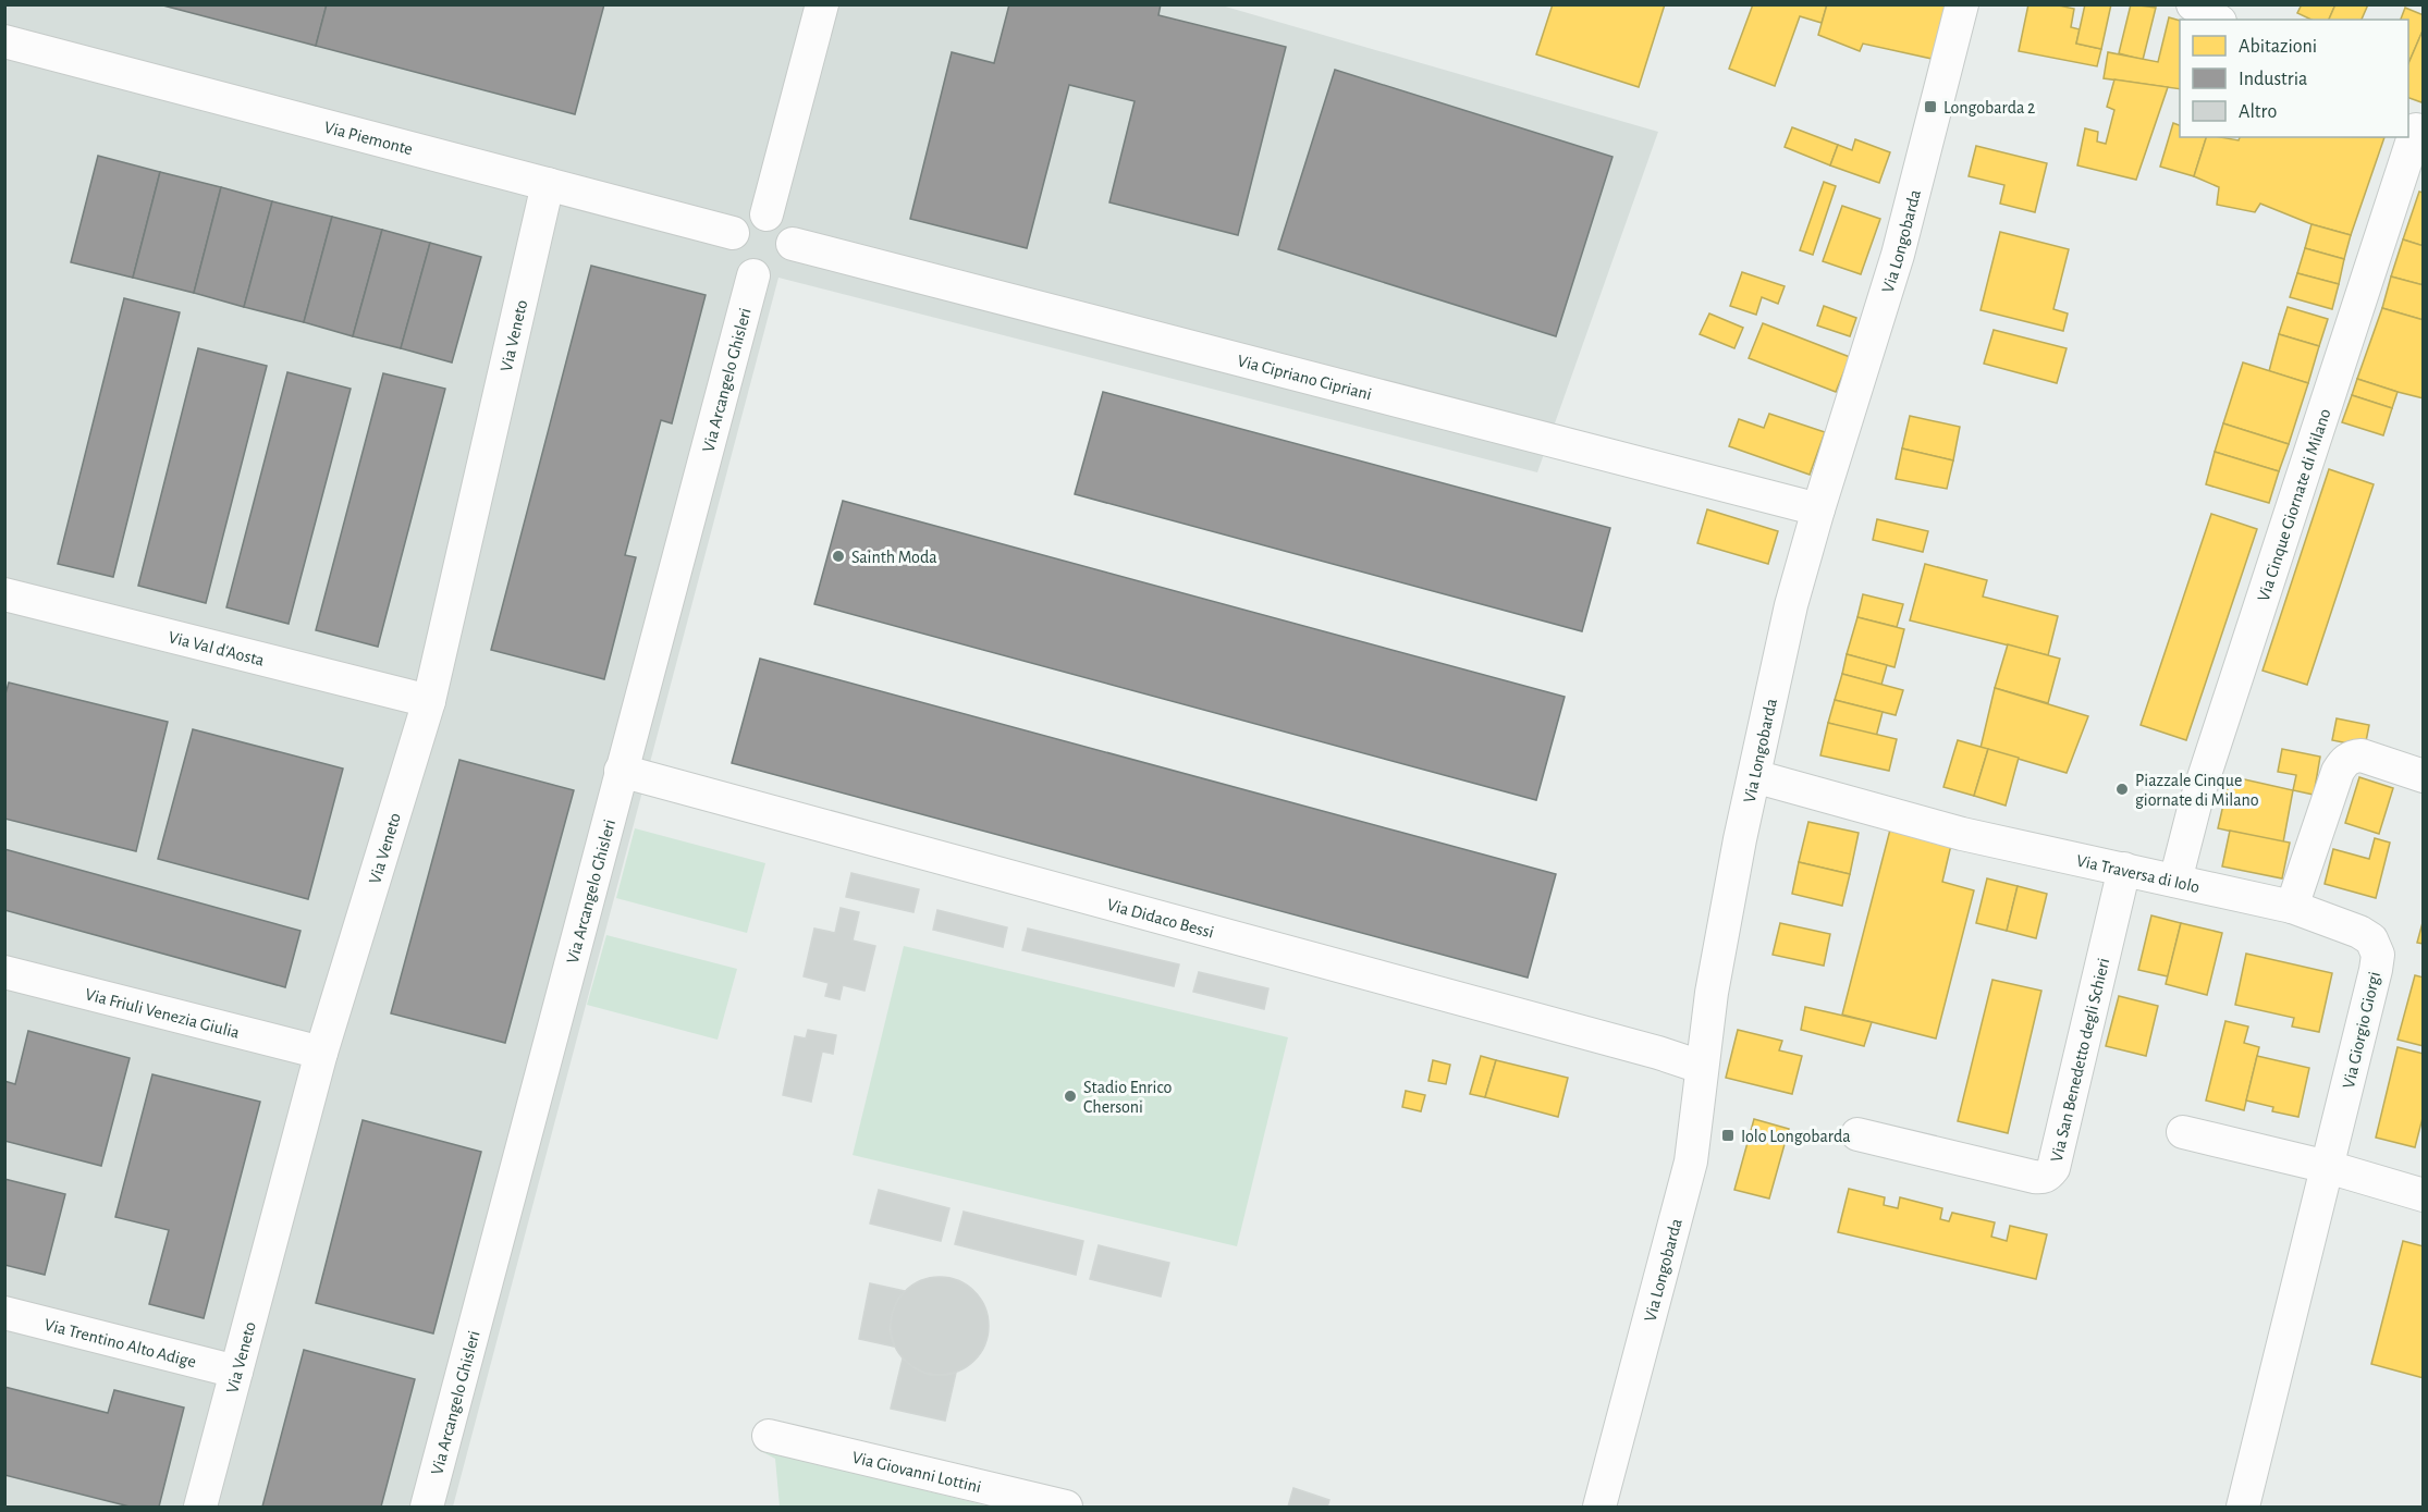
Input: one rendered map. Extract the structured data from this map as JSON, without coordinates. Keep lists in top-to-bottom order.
{
  "streets": {
    "street": [
      "Via Piemonte",
      "Via Longobarda",
      "Via Veneto",
      "Via Cipriano Cipriani",
      "Via Arcangelo Ghisleri",
      "Via Cinque Giornate di Milano",
      "Via Val d'Aosta",
      "Via Traversa di Iolo",
      "Via Didaco Bessi",
      "Via Friuli Venezia Giulia",
      "Via Giorgio Giorgi",
      "Via San Benedetto degli Schieri",
      "Via Trentino Alto Adige",
      "Via Giovanni Lottini"
    ]
  },
  "crossings": [
    ["Via Piemonte", "Via Veneto"],
    ["Via Piemonte", "Via Cipriano Cipriani"],
    ["Via Piemonte", "Via Arcangelo Ghisleri"],
    ["Via Longobarda", "Via Cipriano Cipriani"],
    ["Via Longobarda", "Via Traversa di Iolo"],
    ["Via Longobarda", "Via Didaco Bessi"],
    ["Via Veneto", "Via Val d'Aosta"],
    ["Via Veneto", "Via Friuli Venezia Giulia"],
    ["Via Veneto", "Via Trentino Alto Adige"],
    ["Via Cipriano Cipriani", "Via Arcangelo Ghisleri"],
    ["Via Arcangelo Ghisleri", "Via Didaco Bessi"],
    ["Via Cinque Giornate di Milano", "Via Traversa di Iolo"],
    ["Via Traversa di Iolo", "Via Giorgio Giorgi"],
    ["Via Traversa di Iolo", "Via San Benedetto degli Schieri"]
  ],
  "places": {
    "transit": ["Longobarda 2", "Iolo Longobarda"],
    "other": ["Sainth Moda", "Piazzale Cinque giornate di Milano", "Stadio Enrico Chersoni"]
  },
  "legend": ["Abitazioni", "Industria", "Altro"]
}
